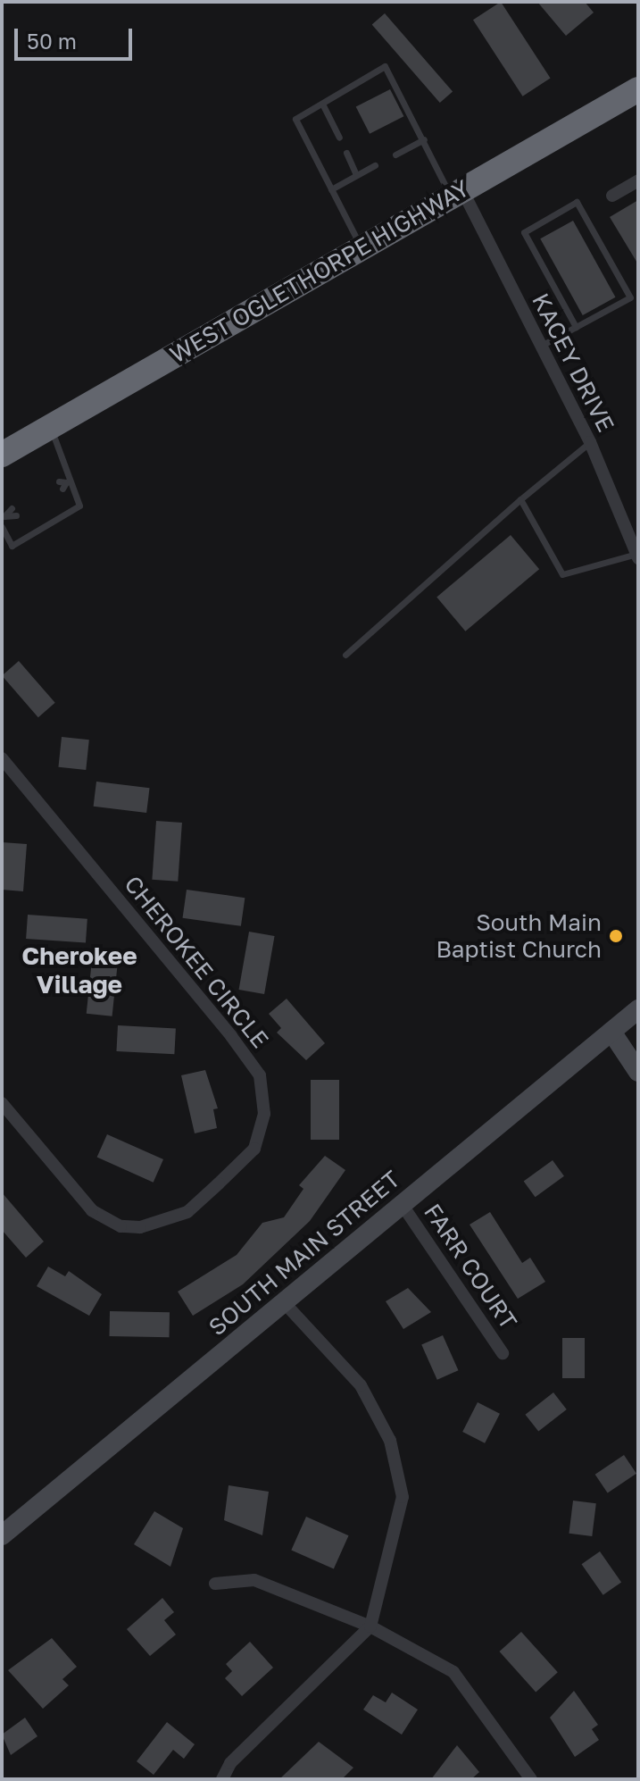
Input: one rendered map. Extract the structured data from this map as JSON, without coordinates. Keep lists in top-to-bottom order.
{
  "streets": {
    "highway": ["WEST OGLETHORPE HIGHWAY"],
    "street": [
      "KACEY DRIVE",
      "CHEROKEE CIRCLE",
      "SOUTH MAIN STREET",
      "FARR COURT"
    ]
  },
  "crossings": [
    ["WEST OGLETHORPE HIGHWAY", "KACEY DRIVE"],
    ["SOUTH MAIN STREET", "FARR COURT"]
  ],
  "districts": ["Cherokee Village"],
  "places": ["South Main Baptist Church"],
  "scale_bar": "50 m"
}
